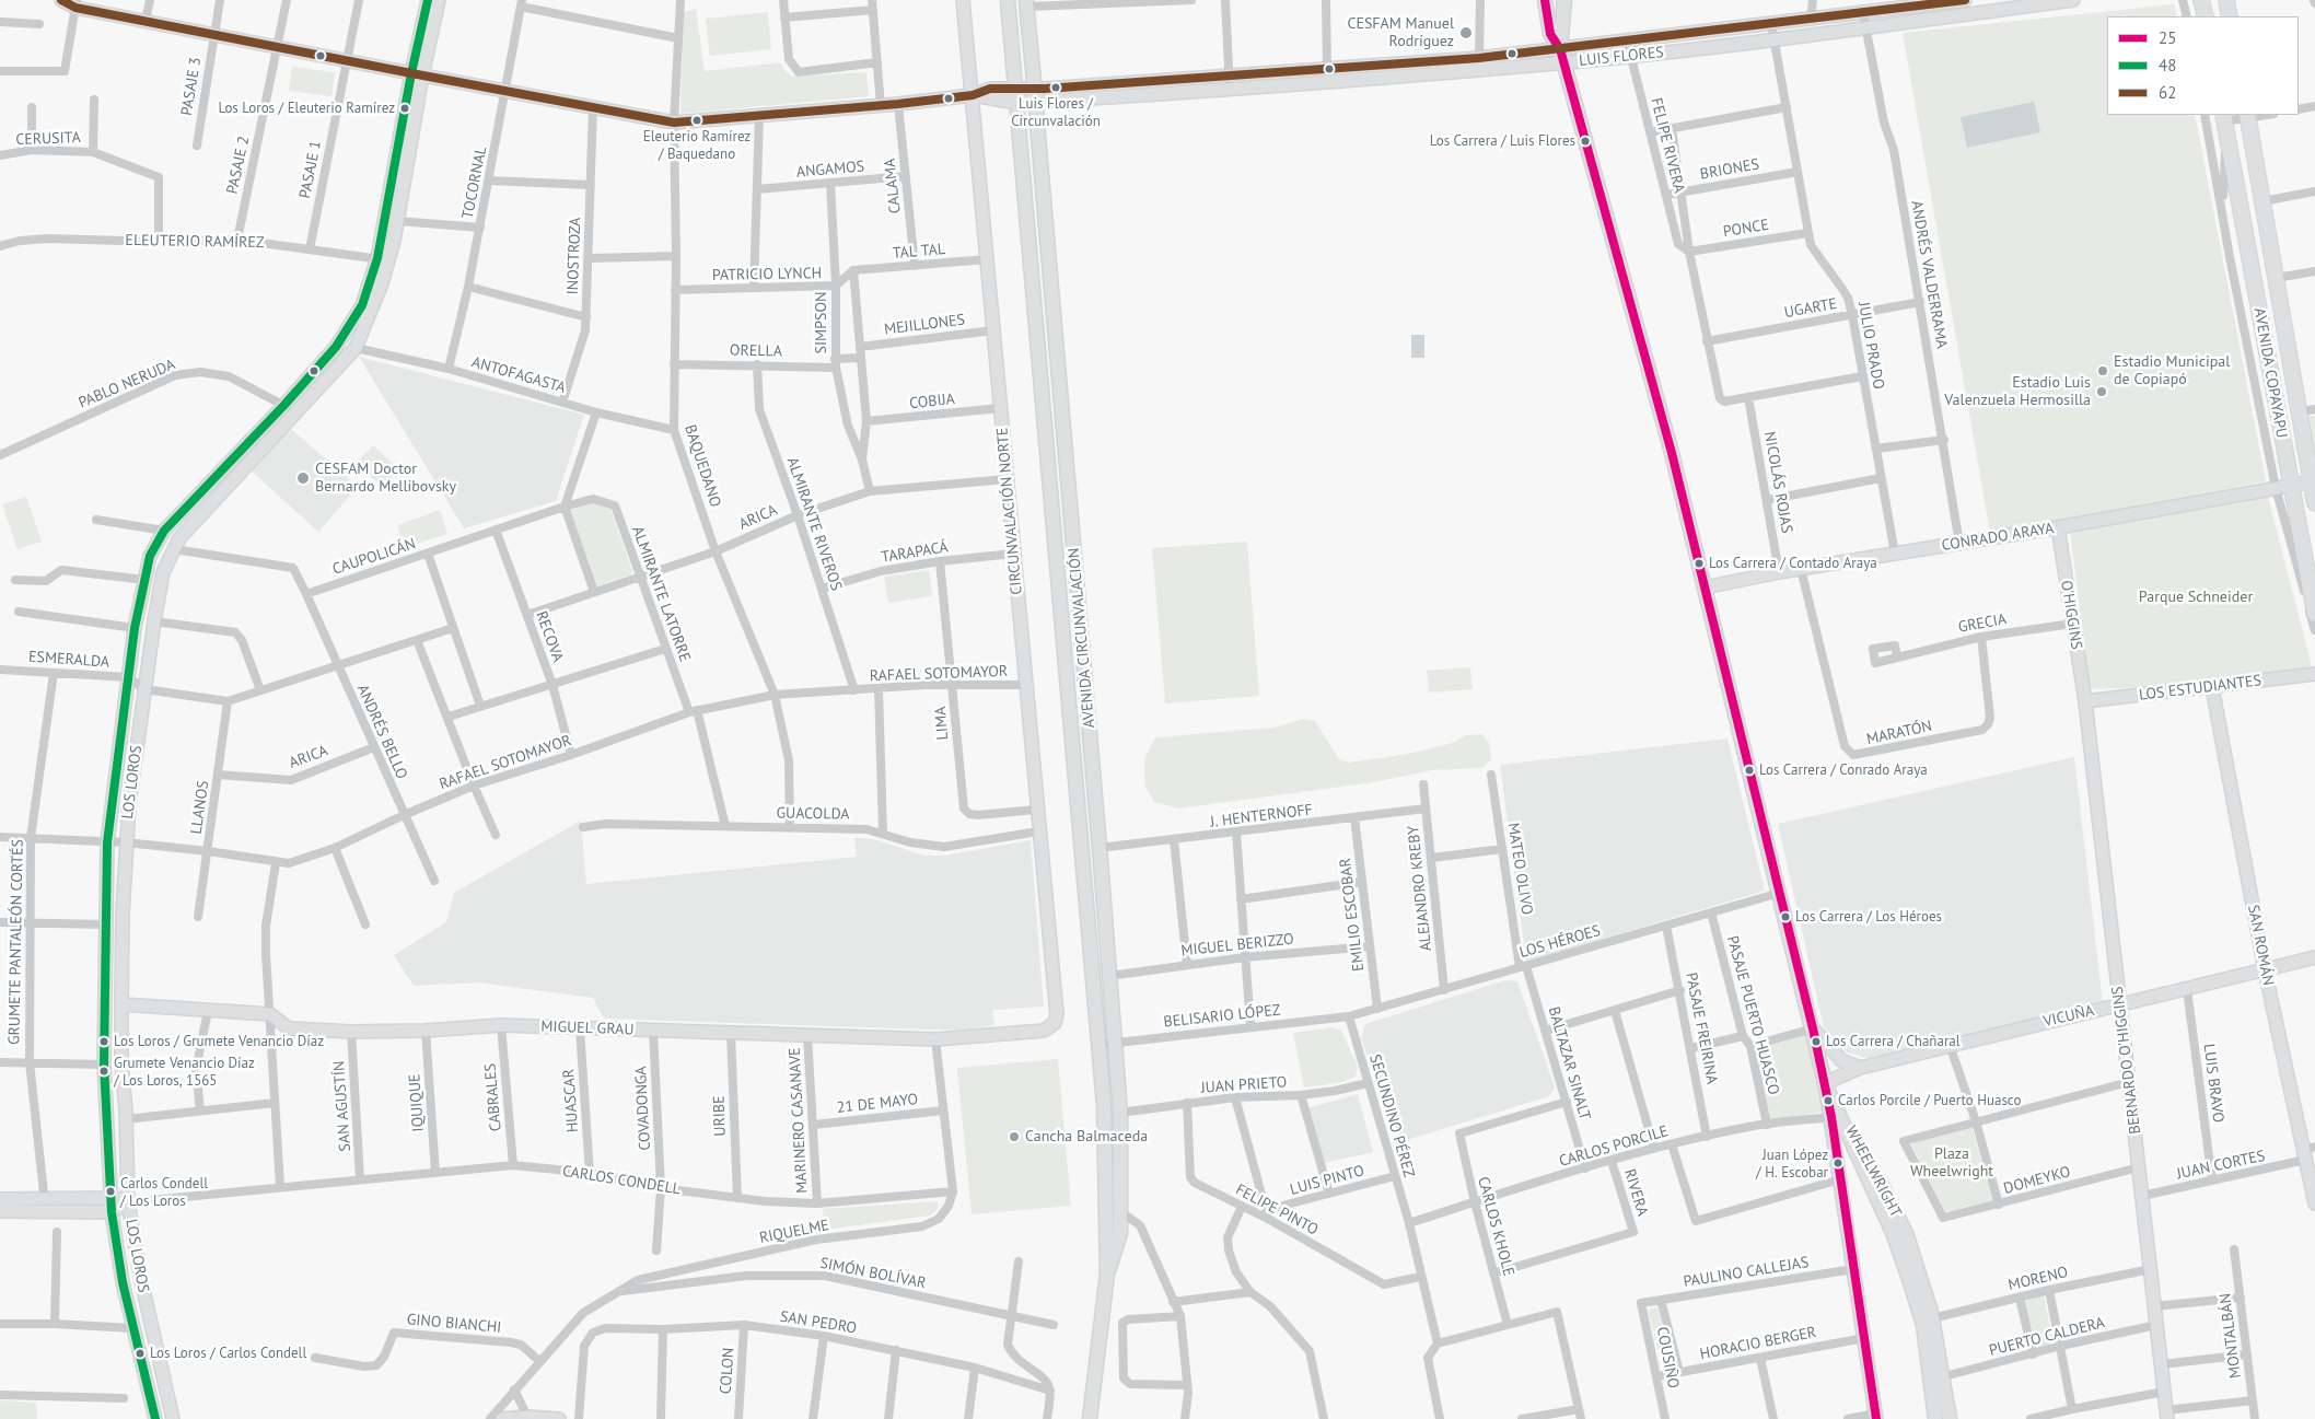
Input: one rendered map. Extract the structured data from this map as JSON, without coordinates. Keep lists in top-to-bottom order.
{
  "streets": {
    "highway": ["AVENIDA COPAYAPU"],
    "main road": ["AVENIDA CIRCUNVALACIÓN", "WHEELWRIGHT"],
    "street": [
      "LUIS FLORES",
      "PASAJE 3",
      "CERUSITA",
      "FELIPE RIVERA",
      "PASAJE 2",
      "PASAJE 1",
      "ANGAMOS",
      "BRIONES",
      "TOCORNAL",
      "CALAMA",
      "PONCE",
      "ELEUTERIO RAMÍREZ",
      "TAL TAL",
      "INOSTROZA",
      "PATRICIO LYNCH",
      "ANDRÉS VALDERRAMA",
      "UGARTE",
      "SIMPSON",
      "MEJILLONES",
      "JULIO PRADO",
      "ORELLA",
      "ANTOFAGASTA",
      "PABLO NERUDA",
      "COBIJA",
      "BAQUEDANO",
      "NICOLÁS ROJAS",
      "CIRCUNVALACIÓN NORTE",
      "ARICA",
      "ALMIRANTE RIVEROS",
      "CONRADO ARAYA",
      "TARAPACÁ",
      "CAUPOLICÁN",
      "ALMIRANTE LATORRE",
      "O'HIGGINS",
      "GRECIA",
      "RECOVA",
      "ESMERALDA",
      "RAFAEL SOTOMAYOR",
      "LOS ESTUDIANTES",
      "LIMA",
      "ANDRÉS BELLO",
      "MARATÓN",
      "LOS LOROS",
      "LLANOS",
      "GUACOLDA",
      "J. HENTERNOFF",
      "MATEO OLIVO",
      "ALEJANDRO KREBY",
      "EMILIO ESCOBAR",
      "GRUMETE PANTALEÓN CORTÉS",
      "LOS HÉROES",
      "MIGUEL BERIZZO",
      "SAN ROMÁN",
      "PASAJE PUERTO HUASCO",
      "BELISARIO LÓPEZ",
      "VICUÑA",
      "MIGUEL GRAU",
      "PASAJE FREIRINA",
      "BERNARDO O'HIGGINS",
      "BALTAZAR SINALT",
      "LUIS BRAVO",
      "JUAN PRIETO",
      "CABRALES",
      "HUASCAR",
      "IQUIQUE",
      "21 DE MAYO",
      "SAN AGUSTÍN",
      "COVADONGA",
      "URIBE",
      "SECUNDINO PÉREZ",
      "MARINERO CASANAVE",
      "CARLOS PORCILE",
      "JUAN CORTES",
      "CARLOS CONDELL",
      "LUIS PINTO",
      "DOMEYKO",
      "RIVERA",
      "FELIPE PINTO",
      "CARLOS KHOLE",
      "RIQUELME",
      "PAULINO CALLEJAS",
      "SIMÓN BOLÍVAR",
      "MORENO",
      "SAN PEDRO",
      "GINO BIANCHI",
      "MONTALBÁN",
      "PUERTO CALDERA",
      "HORACIO BERGER",
      "COUSIÑO",
      "COLON"
    ]
  },
  "crossings": [
    ["LUIS FLORES", "FELIPE RIVERA"],
    ["LUIS FLORES", "ANDRÉS VALDERRAMA"],
    ["LUIS FLORES", "JULIO PRADO"],
    ["LUIS FLORES", "AVENIDA CIRCUNVALACIÓN"],
    ["CERUSITA", "ELEUTERIO RAMÍREZ"],
    ["FELIPE RIVERA", "BRIONES"],
    ["FELIPE RIVERA", "PONCE"],
    ["FELIPE RIVERA", "UGARTE"],
    ["FELIPE RIVERA", "NICOLÁS ROJAS"],
    ["PASAJE 2", "ELEUTERIO RAMÍREZ"],
    ["PASAJE 1", "ELEUTERIO RAMÍREZ"],
    ["ANGAMOS", "CALAMA"],
    ["ANGAMOS", "SIMPSON"],
    ["BRIONES", "JULIO PRADO"],
    ["TOCORNAL", "ANTOFAGASTA"],
    ["CALAMA", "TAL TAL"],
    ["PONCE", "JULIO PRADO"],
    ["ELEUTERIO RAMÍREZ", "LOS LOROS"],
    ["TAL TAL", "PATRICIO LYNCH"],
    ["TAL TAL", "SIMPSON"],
    ["TAL TAL", "CIRCUNVALACIÓN NORTE"],
    ["INOSTROZA", "ANTOFAGASTA"],
    ["PATRICIO LYNCH", "SIMPSON"],
    ["PATRICIO LYNCH", "BAQUEDANO"],
    ["ANDRÉS VALDERRAMA", "UGARTE"],
    ["ANDRÉS VALDERRAMA", "CONRADO ARAYA"],
    ["UGARTE", "JULIO PRADO"],
    ["SIMPSON", "MEJILLONES"],
    ["SIMPSON", "ORELLA"],
    ["SIMPSON", "COBIJA"],
    ["SIMPSON", "ARICA"],
    ["MEJILLONES", "CIRCUNVALACIÓN NORTE"],
    ["JULIO PRADO", "CONRADO ARAYA"],
    ["ORELLA", "BAQUEDANO"],
    ["ORELLA", "ALMIRANTE RIVEROS"],
    ["AVENIDA COPAYAPU", "CONRADO ARAYA"],
    ["ANTOFAGASTA", "BAQUEDANO"],
    ["ANTOFAGASTA", "LOS LOROS"],
    ["PABLO NERUDA", "LOS LOROS"],
    ["COBIJA", "CIRCUNVALACIÓN NORTE"],
    ["BAQUEDANO", "ARICA"],
    ["BAQUEDANO", "RAFAEL SOTOMAYOR"],
    ["BAQUEDANO", "GUACOLDA"],
    ["NICOLÁS ROJAS", "CONRADO ARAYA"],
    ["CIRCUNVALACIÓN NORTE", "ARICA"],
    ["CIRCUNVALACIÓN NORTE", "TARAPACÁ"],
    ["CIRCUNVALACIÓN NORTE", "RAFAEL SOTOMAYOR"],
    ["CIRCUNVALACIÓN NORTE", "LIMA"],
    ["CIRCUNVALACIÓN NORTE", "GUACOLDA"],
    ["CIRCUNVALACIÓN NORTE", "MIGUEL GRAU"],
    ["ARICA", "ALMIRANTE RIVEROS"],
    ["ARICA", "ALMIRANTE LATORRE"],
    ["ARICA", "RECOVA"],
    ["ARICA", "ANDRÉS BELLO"],
    ["ARICA", "LLANOS"],
    ["ALMIRANTE RIVEROS", "TARAPACÁ"],
    ["ALMIRANTE RIVEROS", "RAFAEL SOTOMAYOR"],
    ["CONRADO ARAYA", "O'HIGGINS"],
    ["CONRADO ARAYA", "MARATÓN"],
    ["TARAPACÁ", "LIMA"],
    ["CAUPOLICÁN", "ALMIRANTE LATORRE"],
    ["CAUPOLICÁN", "RECOVA"],
    ["CAUPOLICÁN", "ANDRÉS BELLO"],
    ["ALMIRANTE LATORRE", "RAFAEL SOTOMAYOR"],
    ["ALMIRANTE LATORRE", "GUACOLDA"],
    ["O'HIGGINS", "GRECIA"],
    ["O'HIGGINS", "LOS ESTUDIANTES"],
    ["O'HIGGINS", "BERNARDO O'HIGGINS"],
    ["GRECIA", "MARATÓN"],
    ["RECOVA", "RAFAEL SOTOMAYOR"],
    ["AVENIDA CIRCUNVALACIÓN", "J. HENTERNOFF"],
    ["AVENIDA CIRCUNVALACIÓN", "MIGUEL BERIZZO"],
    ["AVENIDA CIRCUNVALACIÓN", "BELISARIO LÓPEZ"],
    ["AVENIDA CIRCUNVALACIÓN", "JUAN PRIETO"],
    ["ESMERALDA", "ANDRÉS BELLO"],
    ["ESMERALDA", "LOS LOROS"],
    ["ESMERALDA", "LLANOS"],
    ["ESMERALDA", "GRUMETE PANTALEÓN CORTÉS"],
    ["RAFAEL SOTOMAYOR", "LIMA"],
    ["RAFAEL SOTOMAYOR", "ANDRÉS BELLO"],
    ["RAFAEL SOTOMAYOR", "LOS LOROS"],
    ["RAFAEL SOTOMAYOR", "LLANOS"],
    ["RAFAEL SOTOMAYOR", "GRUMETE PANTALEÓN CORTÉS"],
    ["LOS ESTUDIANTES", "SAN ROMÁN"],
    ["LOS ESTUDIANTES", "BERNARDO O'HIGGINS"],
    ["LOS LOROS", "MIGUEL GRAU"],
    ["LOS LOROS", "CARLOS CONDELL"],
    ["J. HENTERNOFF", "ALEJANDRO KREBY"],
    ["J. HENTERNOFF", "EMILIO ESCOBAR"],
    ["MATEO OLIVO", "LOS HÉROES"],
    ["MATEO OLIVO", "BALTAZAR SINALT"],
    ["ALEJANDRO KREBY", "LOS HÉROES"],
    ["EMILIO ESCOBAR", "LOS HÉROES"],
    ["EMILIO ESCOBAR", "MIGUEL BERIZZO"],
    ["GRUMETE PANTALEÓN CORTÉS", "CARLOS CONDELL"],
    ["LOS HÉROES", "PASAJE PUERTO HUASCO"],
    ["LOS HÉROES", "BELISARIO LÓPEZ"],
    ["LOS HÉROES", "PASAJE FREIRINA"],
    ["LOS HÉROES", "BALTAZAR SINALT"],
    ["LOS HÉROES", "SECUNDINO PÉREZ"],
    ["SAN ROMÁN", "VICUÑA"],
    ["SAN ROMÁN", "JUAN CORTES"],
    ["PASAJE PUERTO HUASCO", "CARLOS PORCILE"],
    ["BELISARIO LÓPEZ", "SECUNDINO PÉREZ"],
    ["VICUÑA", "BERNARDO O'HIGGINS"],
    ["VICUÑA", "LUIS BRAVO"],
    ["VICUÑA", "WHEELWRIGHT"],
    ["MIGUEL GRAU", "CABRALES"],
    ["MIGUEL GRAU", "HUASCAR"],
    ["MIGUEL GRAU", "IQUIQUE"],
    ["MIGUEL GRAU", "SAN AGUSTÍN"],
    ["MIGUEL GRAU", "COVADONGA"],
    ["MIGUEL GRAU", "URIBE"],
    ["MIGUEL GRAU", "MARINERO CASANAVE"],
    ["PASAJE FREIRINA", "CARLOS PORCILE"],
    ["BERNARDO O'HIGGINS", "JUAN CORTES"],
    ["BERNARDO O'HIGGINS", "DOMEYKO"],
    ["BERNARDO O'HIGGINS", "MORENO"],
    ["BERNARDO O'HIGGINS", "PUERTO CALDERA"],
    ["BALTAZAR SINALT", "CARLOS PORCILE"],
    ["BALTAZAR SINALT", "CARLOS KHOLE"],
    ["LUIS BRAVO", "JUAN CORTES"],
    ["JUAN PRIETO", "SECUNDINO PÉREZ"],
    ["JUAN PRIETO", "FELIPE PINTO"],
    ["CABRALES", "CARLOS CONDELL"],
    ["HUASCAR", "CARLOS CONDELL"],
    ["IQUIQUE", "CARLOS CONDELL"],
    ["21 DE MAYO", "MARINERO CASANAVE"],
    ["SAN AGUSTÍN", "CARLOS CONDELL"],
    ["COVADONGA", "CARLOS CONDELL"],
    ["URIBE", "CARLOS CONDELL"],
    ["SECUNDINO PÉREZ", "CARLOS PORCILE"],
    ["SECUNDINO PÉREZ", "LUIS PINTO"],
    ["SECUNDINO PÉREZ", "FELIPE PINTO"],
    ["MARINERO CASANAVE", "CARLOS CONDELL"],
    ["CARLOS PORCILE", "RIVERA"],
    ["CARLOS PORCILE", "CARLOS KHOLE"],
    ["WHEELWRIGHT", "MORENO"],
    ["WHEELWRIGHT", "PUERTO CALDERA"],
    ["CARLOS CONDELL", "RIQUELME"],
    ["LUIS PINTO", "FELIPE PINTO"],
    ["RIVERA", "CARLOS KHOLE"],
    ["RIQUELME", "SIMÓN BOLÍVAR"],
    ["RIQUELME", "GINO BIANCHI"],
    ["PAULINO CALLEJAS", "COUSIÑO"],
    ["SAN PEDRO", "COLON"],
    ["HORACIO BERGER", "COUSIÑO"]
  ],
  "parks": ["Parque Schneider", "Plaza Wheelwright"],
  "places": [
    "CESFAM Manuel Rodríguez",
    "Luis Flores / Circunvalación",
    "Los Loros / Eleuterio Ramírez",
    "Eleuterio Ramírez / Baquedano",
    "Los Carrera / Luis Flores",
    "Estadio Municipal de Copiapó",
    "Estadio Luis Valenzuela Hermosilla",
    "CESFAM Doctor Bernardo Mellibovsky",
    "Los Carrera / Contado Araya",
    "Los Carrera / Conrado Araya",
    "Los Carrera / Los Héroes",
    "Los Loros / Grumete Venancio Díaz",
    "Los Carrera / Chañaral",
    "Grumete Venancio Díaz / Los Loros, 1565",
    "Carlos Porcile / Puerto Huasco",
    "Cancha Balmaceda",
    "Juan López / H. Escobar",
    "Carlos Condell / Los Loros",
    "Los Loros / Carlos Condell"
  ],
  "lines": ["transit line 25", "transit line 48", "transit line 62"],
  "legend": ["25", "48", "62"]
}
